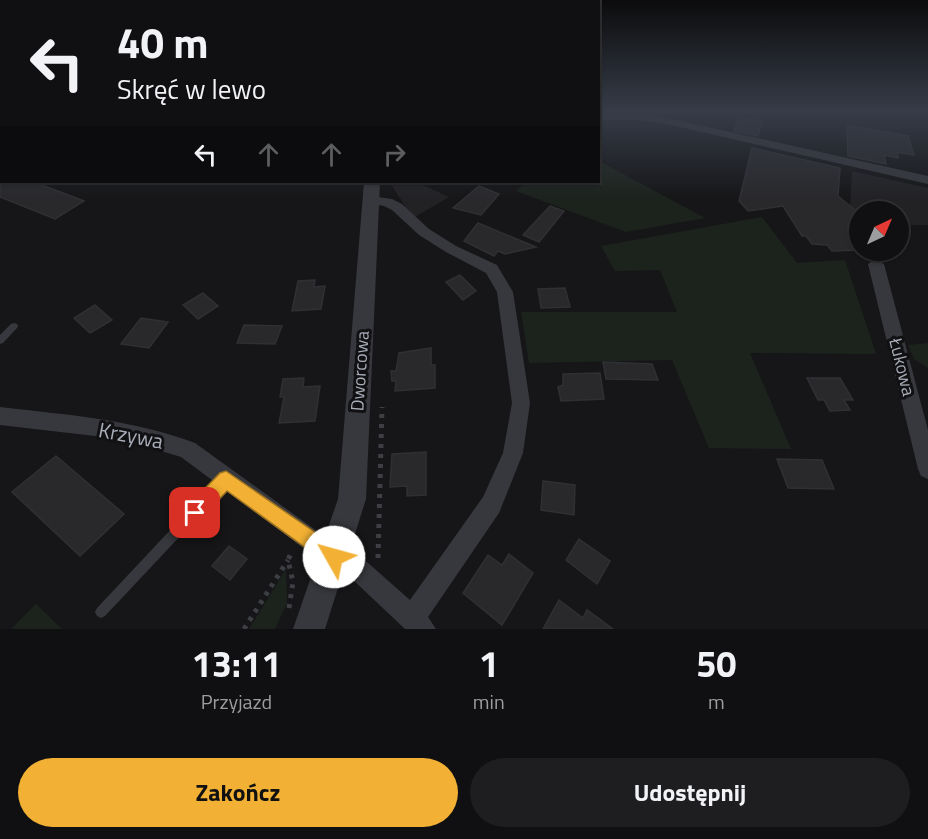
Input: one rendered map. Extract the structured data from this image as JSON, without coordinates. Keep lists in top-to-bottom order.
{
  "streets": {
    "street": ["Łukowa", "Dworcowa", "Krzywa"]
  },
  "crossings": [
    ["Dworcowa", "Krzywa"]
  ],
  "north": "top right",
  "page": {
    "turn": ["40 m", "Skręć w lewo"],
    "eta": [
      "13:11",
      "Przyjazd",
      "1",
      "min",
      "50",
      "m"
    ],
    "buttons": ["Zakończ", "Udostępnij"]
  }
}
